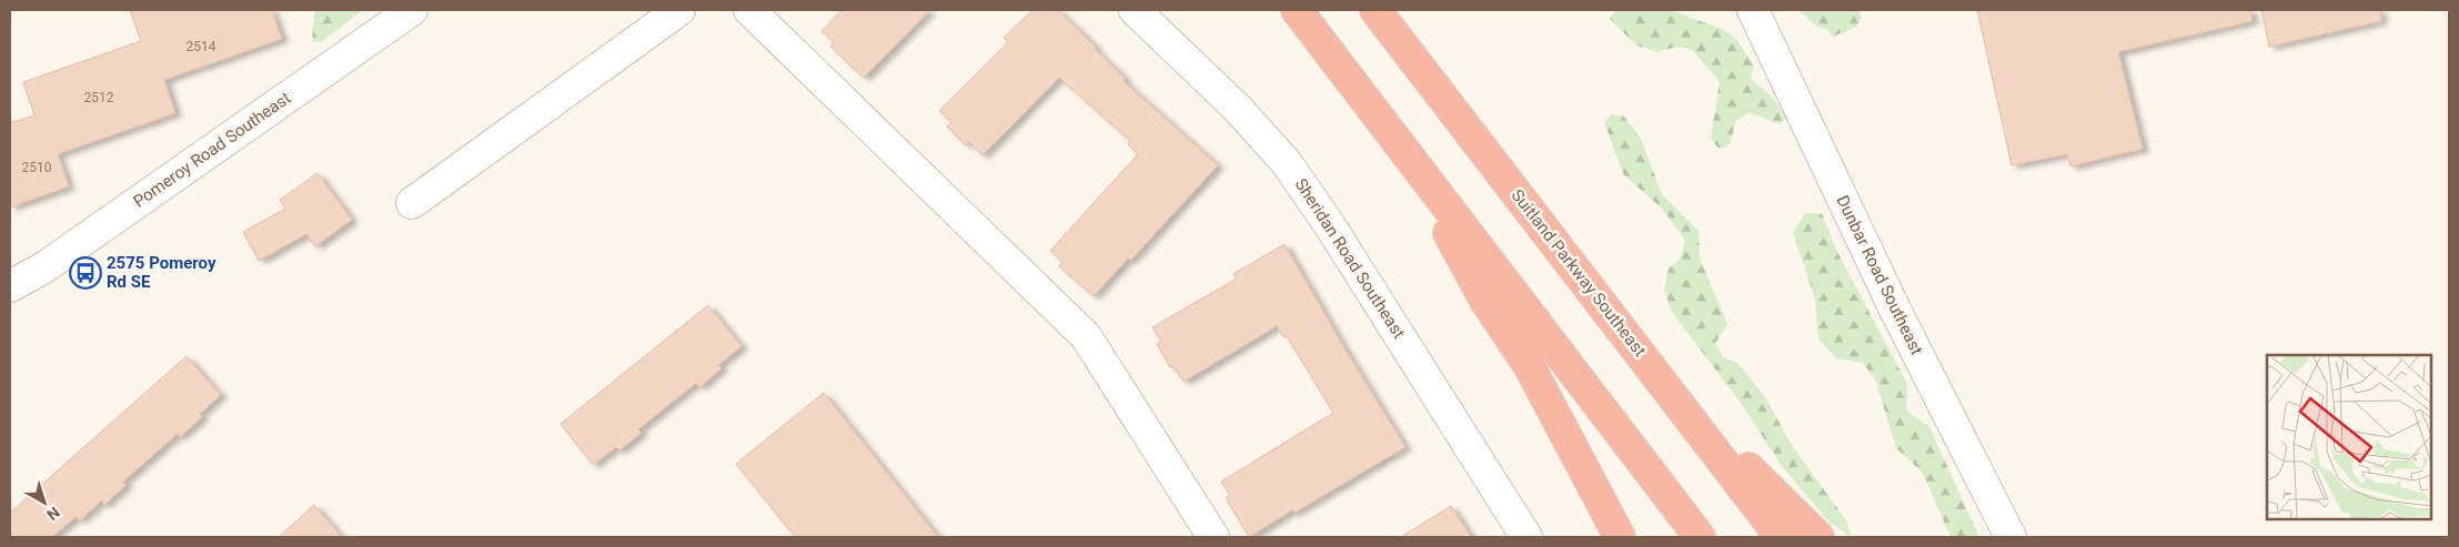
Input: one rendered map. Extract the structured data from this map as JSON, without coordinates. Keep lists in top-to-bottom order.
{
  "streets": {
    "highway": ["Suitland Parkway Southeast"],
    "street": ["Pomeroy Road Southeast", "Sheridan Road Southeast", "Dunbar Road Southeast"]
  },
  "places": {
    "bus stop": ["2575 Pomeroy Rd SE"]
  },
  "house_numbers": ["2514", "2512", "2510"],
  "north": "bottom right"
}
